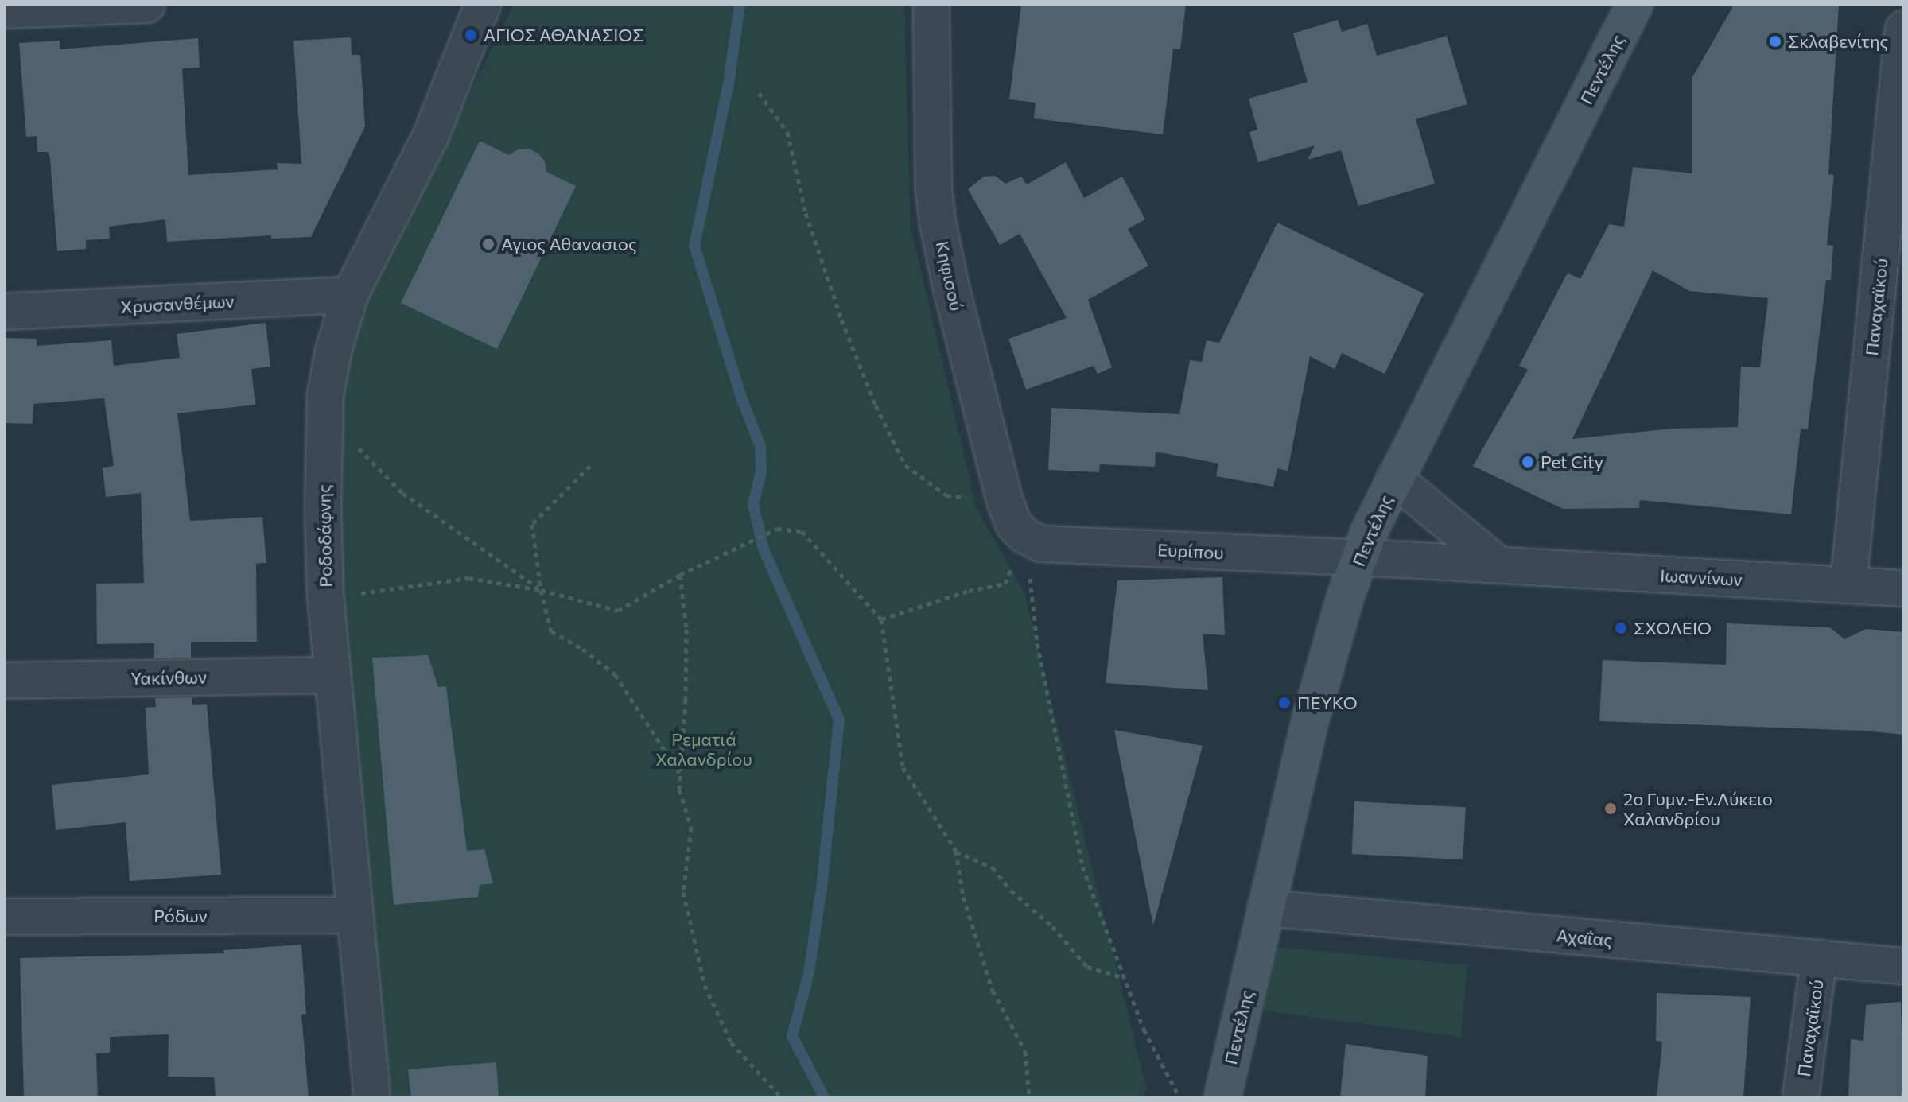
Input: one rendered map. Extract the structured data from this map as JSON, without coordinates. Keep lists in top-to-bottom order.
{
  "streets": {
    "main road": ["Πεντέλης"],
    "street": [
      "Κηφισού",
      "Χρυσανθέμων",
      "Παναχαϊκού",
      "Ροδοδάφνης",
      "Ευρίπου",
      "Ιωαννίνων",
      "Υακίνθων",
      "Ρόδων",
      "Αχαΐας"
    ]
  },
  "crossings": [
    ["Πεντέλης", "Ευρίπου"],
    ["Πεντέλης", "Ιωαννίνων"],
    ["Πεντέλης", "Αχαΐας"],
    ["Κηφισού", "Ευρίπου"],
    ["Χρυσανθέμων", "Ροδοδάφνης"],
    ["Παναχαϊκού", "Ιωαννίνων"],
    ["Παναχαϊκού", "Αχαΐας"],
    ["Ροδοδάφνης", "Υακίνθων"],
    ["Ροδοδάφνης", "Ρόδων"],
    ["Ευρίπου", "Ιωαννίνων"]
  ],
  "parks": ["Ρεματιά Χαλανδρίου"],
  "places": [
    "ΑΓΙΟΣ ΑΘΑΝΑΣΙΟΣ",
    "Σκλαβενίτης",
    "Αγιος Αθανασιος",
    "Pet City",
    "ΣΧΟΛΕΙΟ",
    "ΠΕΥΚΟ",
    "2ο Γυμν.-Εν.Λύκειο Χαλανδρίου"
  ]
}
